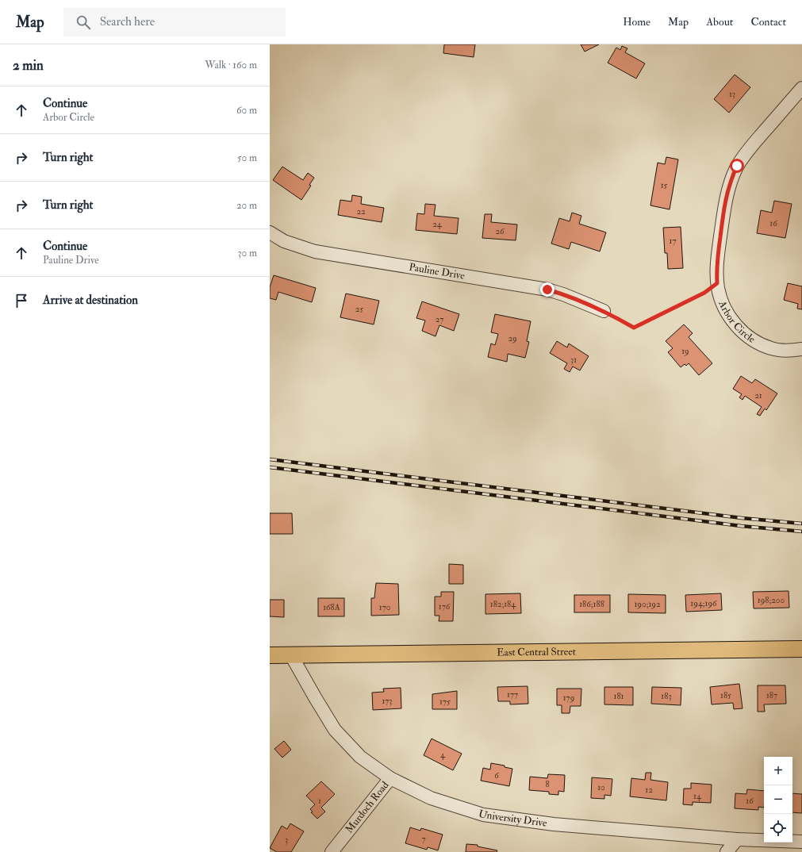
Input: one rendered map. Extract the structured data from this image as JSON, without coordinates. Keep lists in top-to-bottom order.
{
  "streets": {
    "main road": ["East Central Street"],
    "street": [
      "Pauline Drive",
      "Arbor Circle",
      "Murdoch Road",
      "University Drive"
    ]
  },
  "crossings": [
    ["East Central Street", "University Drive"],
    ["Murdoch Road", "University Drive"]
  ],
  "house_numbers": [
    "13",
    "15",
    "22",
    "16",
    "24",
    "26",
    "17",
    "25",
    "27",
    "29",
    "19",
    "31",
    "21",
    "198;200",
    "194;196",
    "182;184",
    "186;188",
    "190;192",
    "176",
    "168A",
    "170",
    "177",
    "185",
    "187",
    "181",
    "183",
    "179",
    "173",
    "175",
    "4",
    "6",
    "8",
    "10",
    "12",
    "14",
    "1",
    "16",
    "7",
    "3"
  ],
  "page": {
    "header": "Map",
    "search": "Search here",
    "nav": [
      "Home",
      "Map",
      "About",
      "Contact"
    ],
    "heading": ["2 min", "Walk · 160 m"],
    "list": [
      ["Continue", "Arbor Circle", "60 m"],
      ["Turn right", "50 m"],
      ["Turn right", "20 m"],
      ["Continue", "Pauline Drive", "30 m"],
      "Arrive at destination"
    ],
    "map_buttons": ["+", "−"]
  }
}
